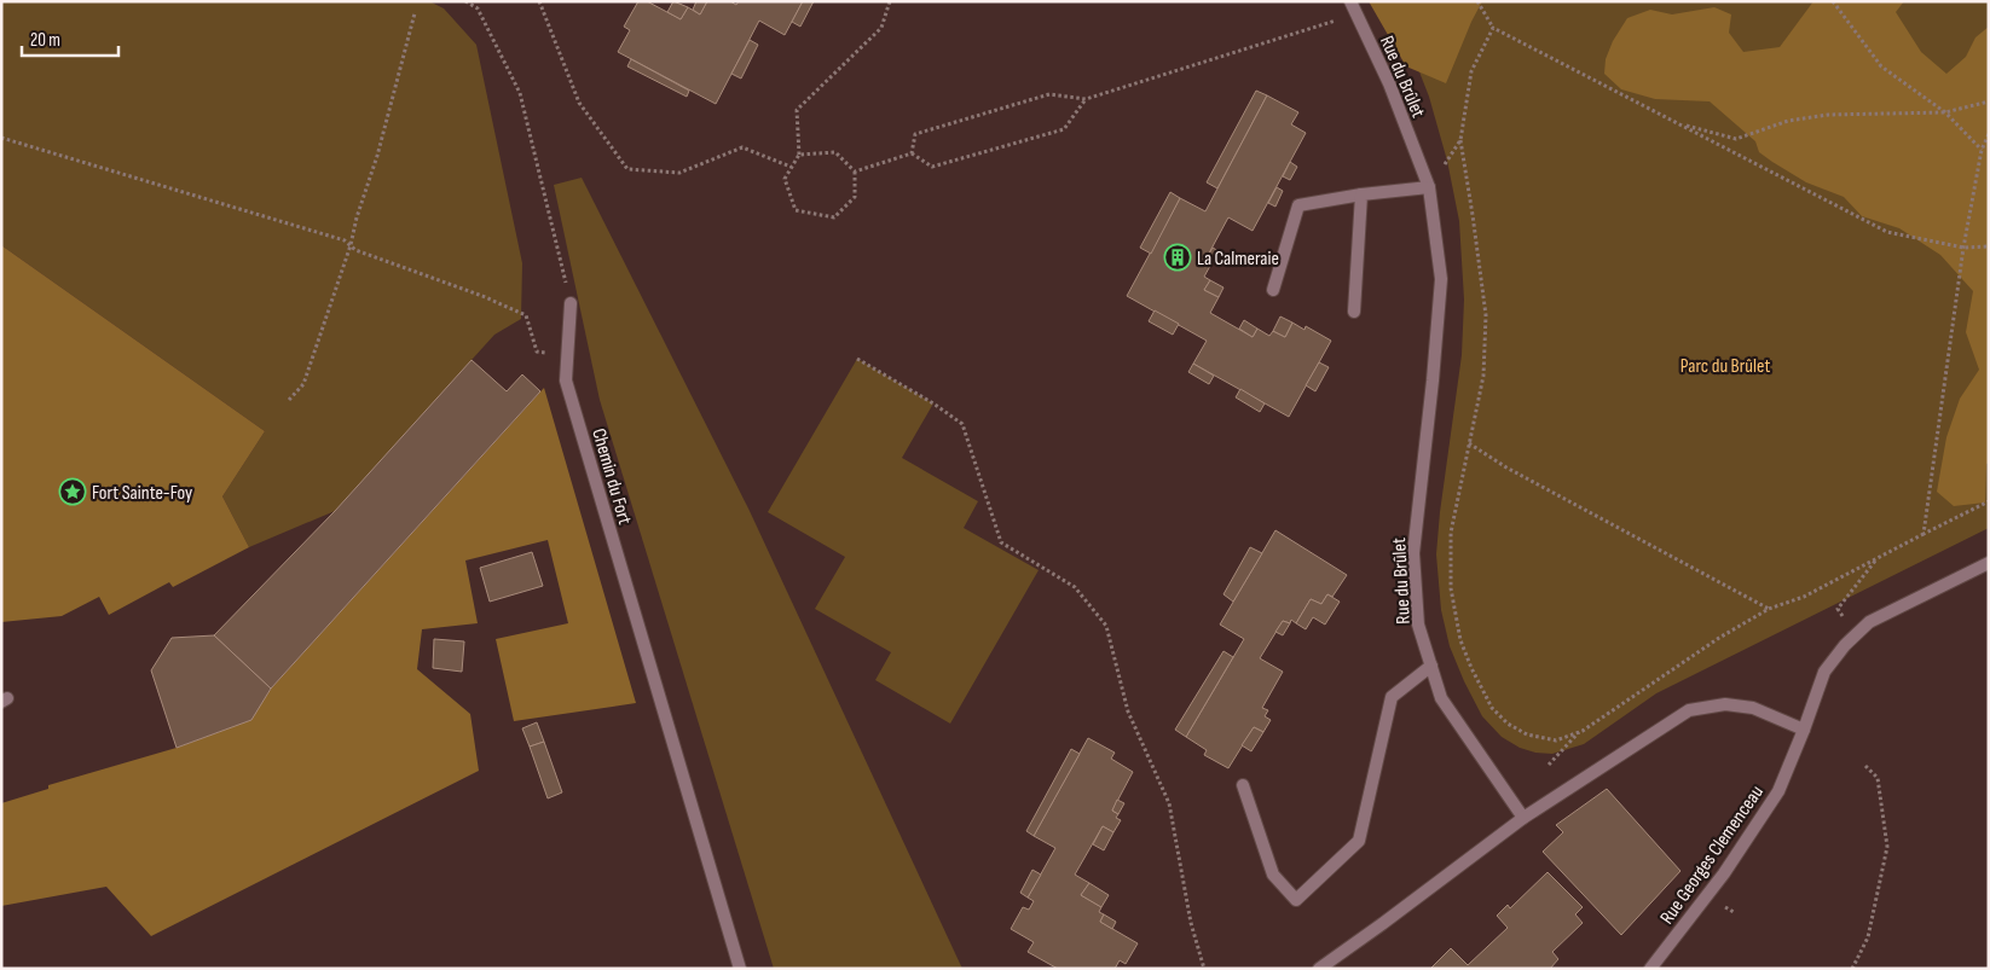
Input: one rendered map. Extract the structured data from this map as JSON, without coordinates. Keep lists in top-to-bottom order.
{
  "streets": {
    "street": ["Rue du Brûlet", "Chemin du Fort", "Rue Georges Clemenceau"]
  },
  "parks": ["Parc du Brûlet"],
  "places": {
    "building": ["La Calmeraie"],
    "place": ["Fort Sainte-Foy"]
  },
  "scale_bar": "20 m"
}
